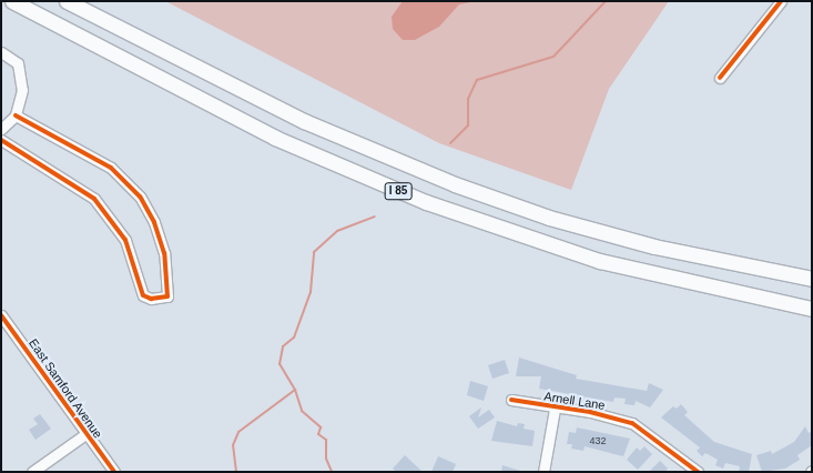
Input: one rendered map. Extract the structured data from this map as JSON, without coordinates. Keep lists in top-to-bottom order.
{
  "streets": {
    "highway": ["I 85"],
    "street": ["East Samford Avenue", "Arnell Lane"]
  },
  "house_numbers": ["432"]
}
